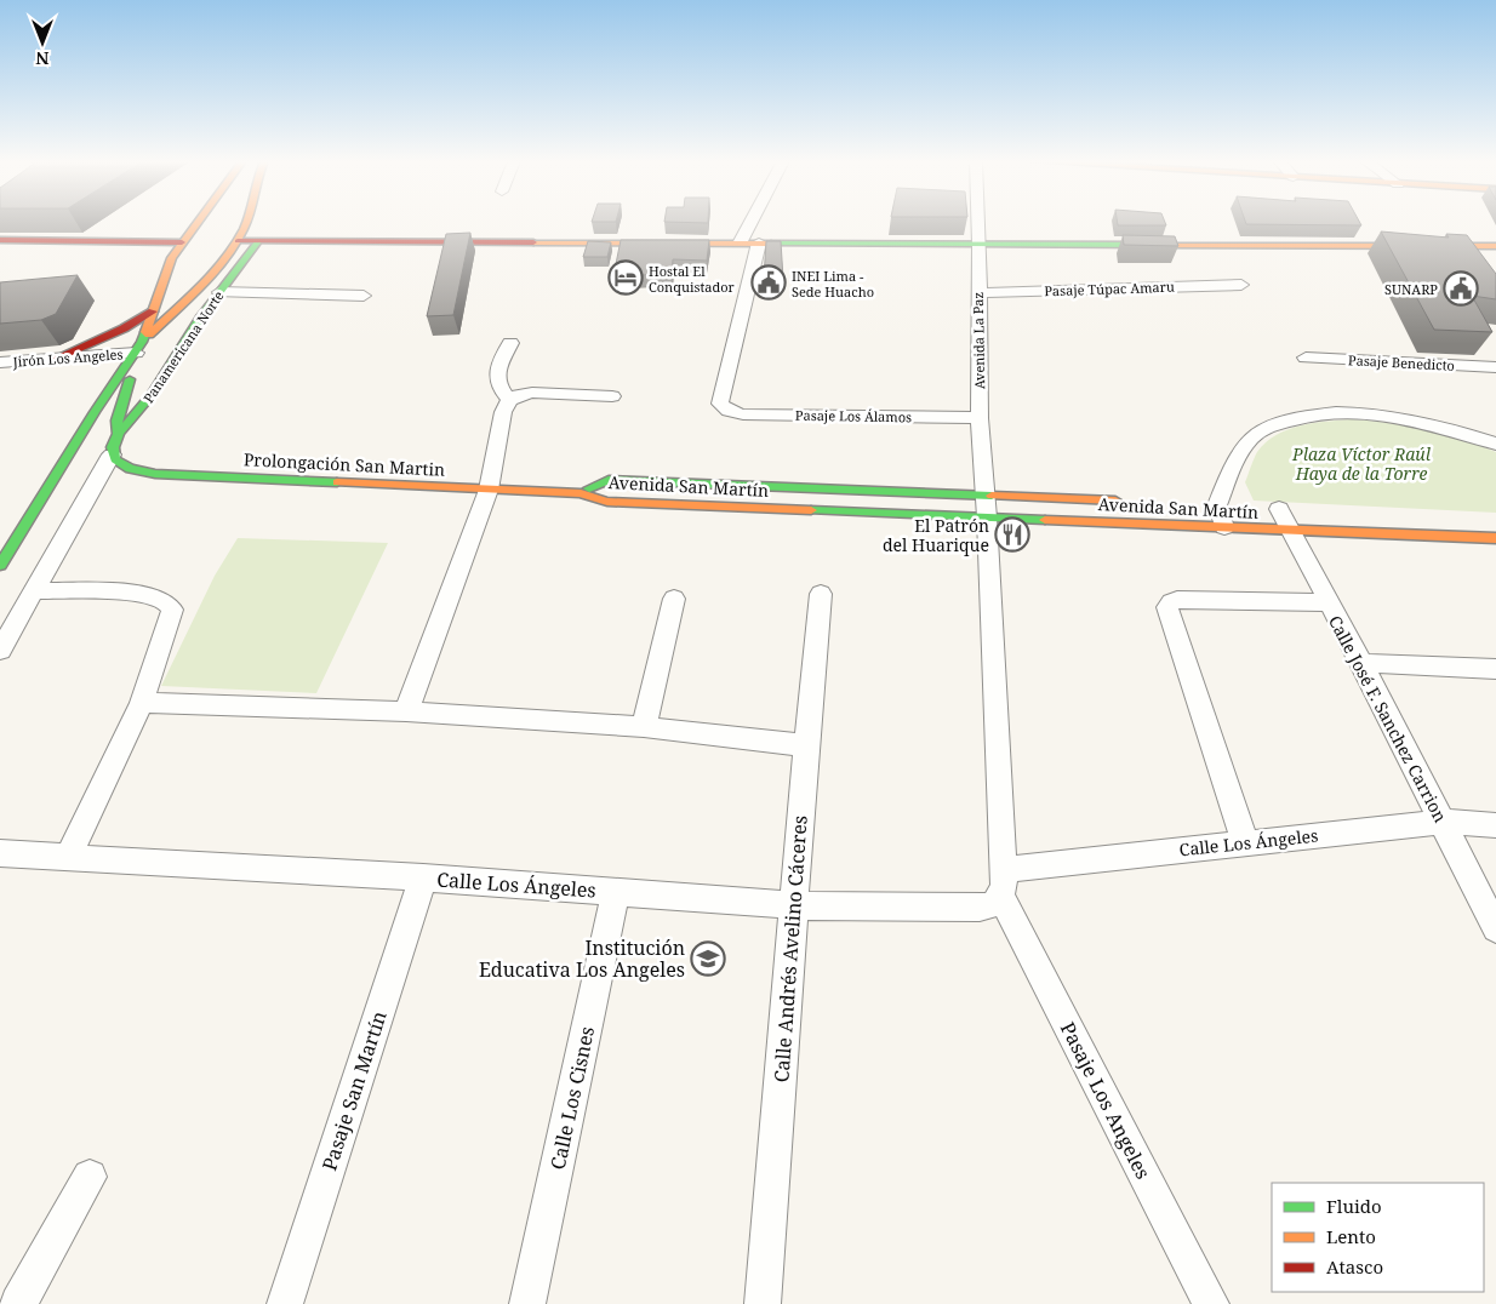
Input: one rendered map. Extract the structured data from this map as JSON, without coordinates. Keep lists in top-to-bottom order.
{
  "streets": {
    "main road": ["Panamericana Norte", "Prolongación San Martin", "Avenida San Martín"],
    "street": [
      "Pasaje Túpac Amaru",
      "Avenida La Paz",
      "Jirón Los Angeles",
      "Pasaje Benedicto",
      "Pasaje Los Álamos",
      "Calle José F. Sanchez Carrion",
      "Calle Los Ángeles",
      "Calle Andrés Avelino Cáceres",
      "Pasaje San Martín",
      "Calle Los Cisnes",
      "Pasaje Los Angeles"
    ]
  },
  "crossings": [
    ["Pasaje Túpac Amaru", "Avenida La Paz"],
    ["Avenida La Paz", "Pasaje Los Álamos"],
    ["Avenida La Paz", "Avenida San Martín"],
    ["Panamericana Norte", "Prolongación San Martin"],
    ["Prolongación San Martin", "Avenida San Martín"],
    ["Avenida San Martín", "Calle José F. Sanchez Carrion"],
    ["Calle José F. Sanchez Carrion", "Calle Los Ángeles"],
    ["Calle Los Ángeles", "Calle Andrés Avelino Cáceres"],
    ["Calle Los Ángeles", "Pasaje San Martín"],
    ["Calle Los Ángeles", "Calle Los Cisnes"],
    ["Calle Los Ángeles", "Pasaje Los Angeles"]
  ],
  "parks": ["Plaza Víctor Raúl Haya de la Torre"],
  "places": {
    "hotel": ["Hostal El Conquistador"],
    "public building": ["INEI Lima - Sede Huacho", "SUNARP"],
    "restaurant": ["El Patrón del Huarique"],
    "school or university": ["Institución Educativa Los Angeles"]
  },
  "legend": ["Fluido", "Lento", "Atasco"],
  "north": "bottom"
}
